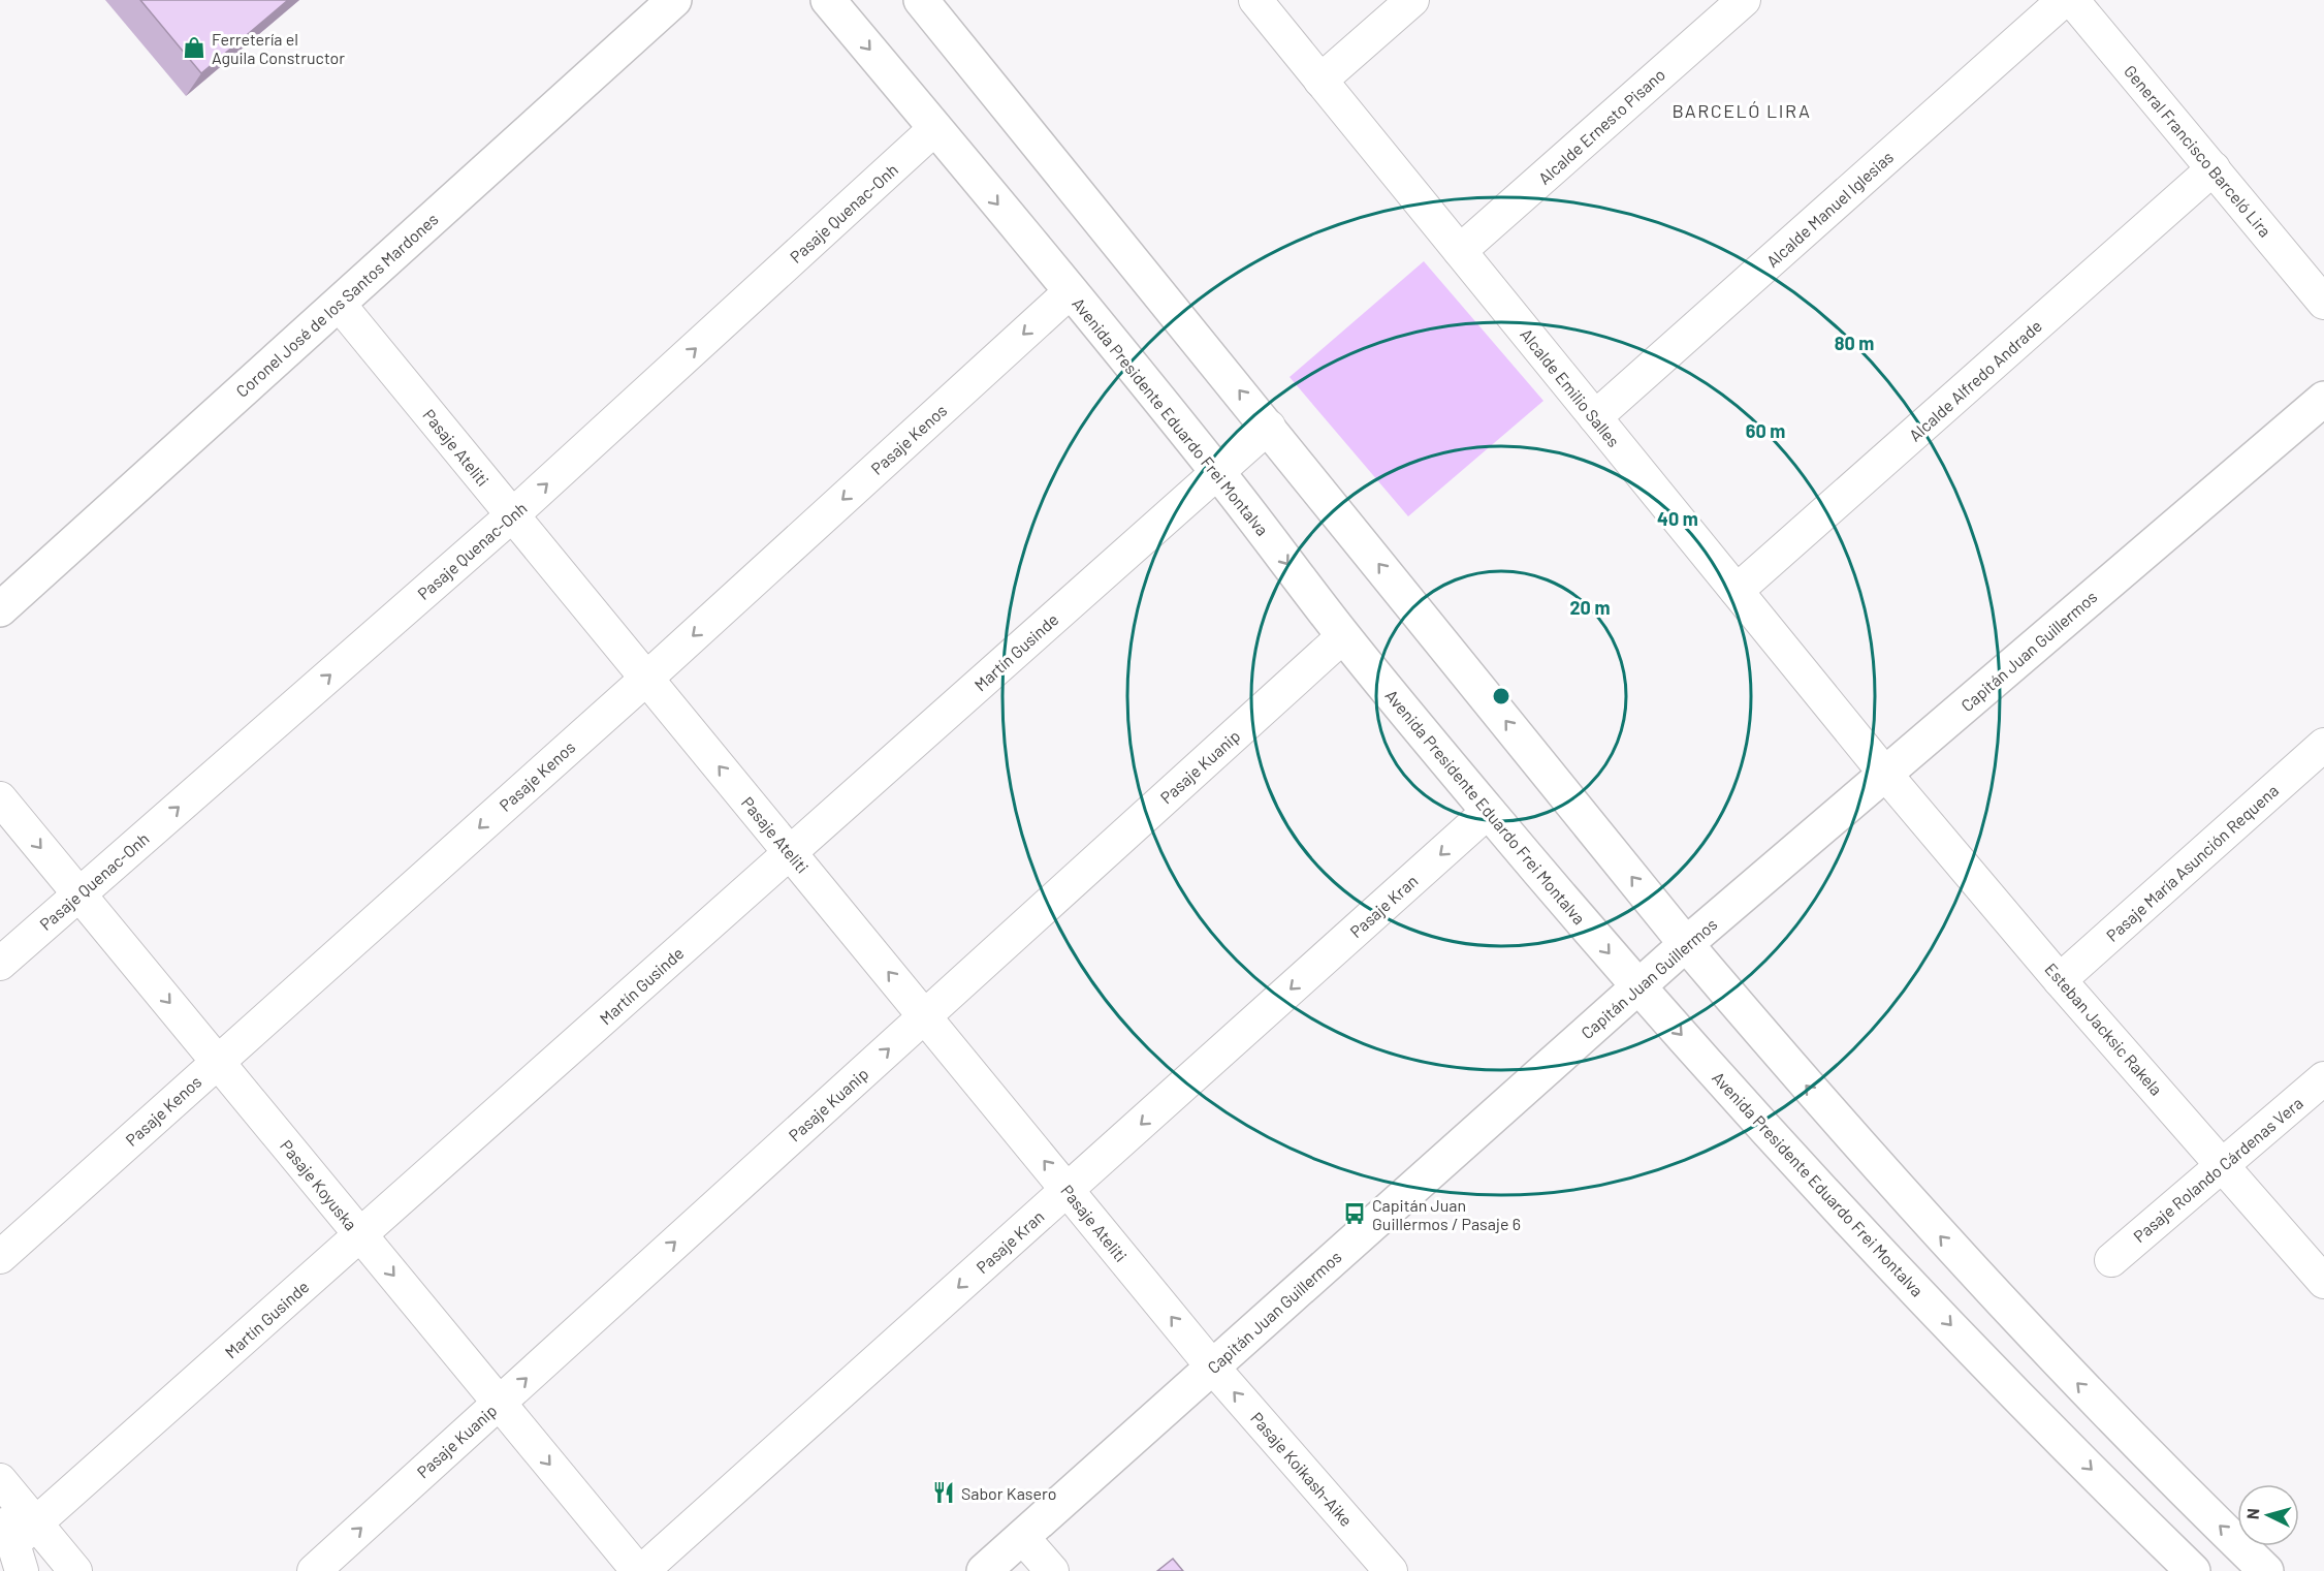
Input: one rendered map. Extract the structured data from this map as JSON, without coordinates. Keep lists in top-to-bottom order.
{
  "streets": {
    "main road": ["Coronel José de los Santos Mardones", "Avenida Presidente Eduardo Frei Montalva", "Capitán Juan Guillermos"],
    "street": [
      "Alcalde Ernesto Pisano",
      "General Francisco Barceló Lira",
      "Alcalde Manuel Iglesias",
      "Pasaje Quenac-Onh",
      "Alcalde Alfredo Andrade",
      "Alcalde Emilio Salles",
      "Pasaje Kenos",
      "Pasaje Ateliti",
      "Martín Gusinde",
      "Pasaje Kuanip",
      "Pasaje María Asunción Requena",
      "Pasaje Kran",
      "Esteban Jacksic Rakela",
      "Pasaje Rolando Cárdenas Vera",
      "Pasaje Koyuska",
      "Pasaje Koikash-Aike"
    ]
  },
  "crossings": [
    ["Alcalde Ernesto Pisano", "Alcalde Emilio Salles"],
    ["General Francisco Barceló Lira", "Alcalde Alfredo Andrade"],
    ["Alcalde Manuel Iglesias", "Alcalde Emilio Salles"],
    ["Pasaje Quenac-Onh", "Avenida Presidente Eduardo Frei Montalva"],
    ["Pasaje Quenac-Onh", "Pasaje Ateliti"],
    ["Pasaje Quenac-Onh", "Pasaje Koyuska"],
    ["Coronel José de los Santos Mardones", "Pasaje Ateliti"],
    ["Alcalde Alfredo Andrade", "Alcalde Emilio Salles"],
    ["Alcalde Emilio Salles", "Capitán Juan Guillermos"],
    ["Alcalde Emilio Salles", "Esteban Jacksic Rakela"],
    ["Avenida Presidente Eduardo Frei Montalva", "Pasaje Kenos"],
    ["Avenida Presidente Eduardo Frei Montalva", "Capitán Juan Guillermos"],
    ["Avenida Presidente Eduardo Frei Montalva", "Martín Gusinde"],
    ["Avenida Presidente Eduardo Frei Montalva", "Pasaje Kuanip"],
    ["Avenida Presidente Eduardo Frei Montalva", "Pasaje Kran"],
    ["Pasaje Kenos", "Pasaje Ateliti"],
    ["Pasaje Kenos", "Pasaje Koyuska"],
    ["Pasaje Ateliti", "Capitán Juan Guillermos"],
    ["Pasaje Ateliti", "Martín Gusinde"],
    ["Pasaje Ateliti", "Pasaje Kuanip"],
    ["Pasaje Ateliti", "Pasaje Kran"],
    ["Pasaje Ateliti", "Pasaje Koikash-Aike"],
    ["Capitán Juan Guillermos", "Esteban Jacksic Rakela"],
    ["Capitán Juan Guillermos", "Pasaje Koikash-Aike"],
    ["Martín Gusinde", "Pasaje Koyuska"],
    ["Pasaje Kuanip", "Pasaje Koyuska"],
    ["Pasaje María Asunción Requena", "Esteban Jacksic Rakela"],
    ["Pasaje Kran", "Pasaje Koyuska"],
    ["Esteban Jacksic Rakela", "Pasaje Rolando Cárdenas Vera"]
  ],
  "one_way": [
    "Pasaje Quenac-Onh",
    "Pasaje Kenos",
    "Pasaje Ateliti",
    "Pasaje Kuanip",
    "Pasaje Kran",
    "Pasaje Koyuska",
    "Pasaje Koikash-Aike"
  ],
  "districts": ["BARCELÓ LIRA"],
  "places": {
    "shop": ["Ferretería el Aguila Constructor"],
    "bus stop": ["Capitán Juan Guillermos / Pasaje 6"],
    "restaurant": ["Sabor Kasero"]
  },
  "north": "left",
  "rings": [
    "80 m",
    "60 m",
    "40 m",
    "20 m"
  ]
}
